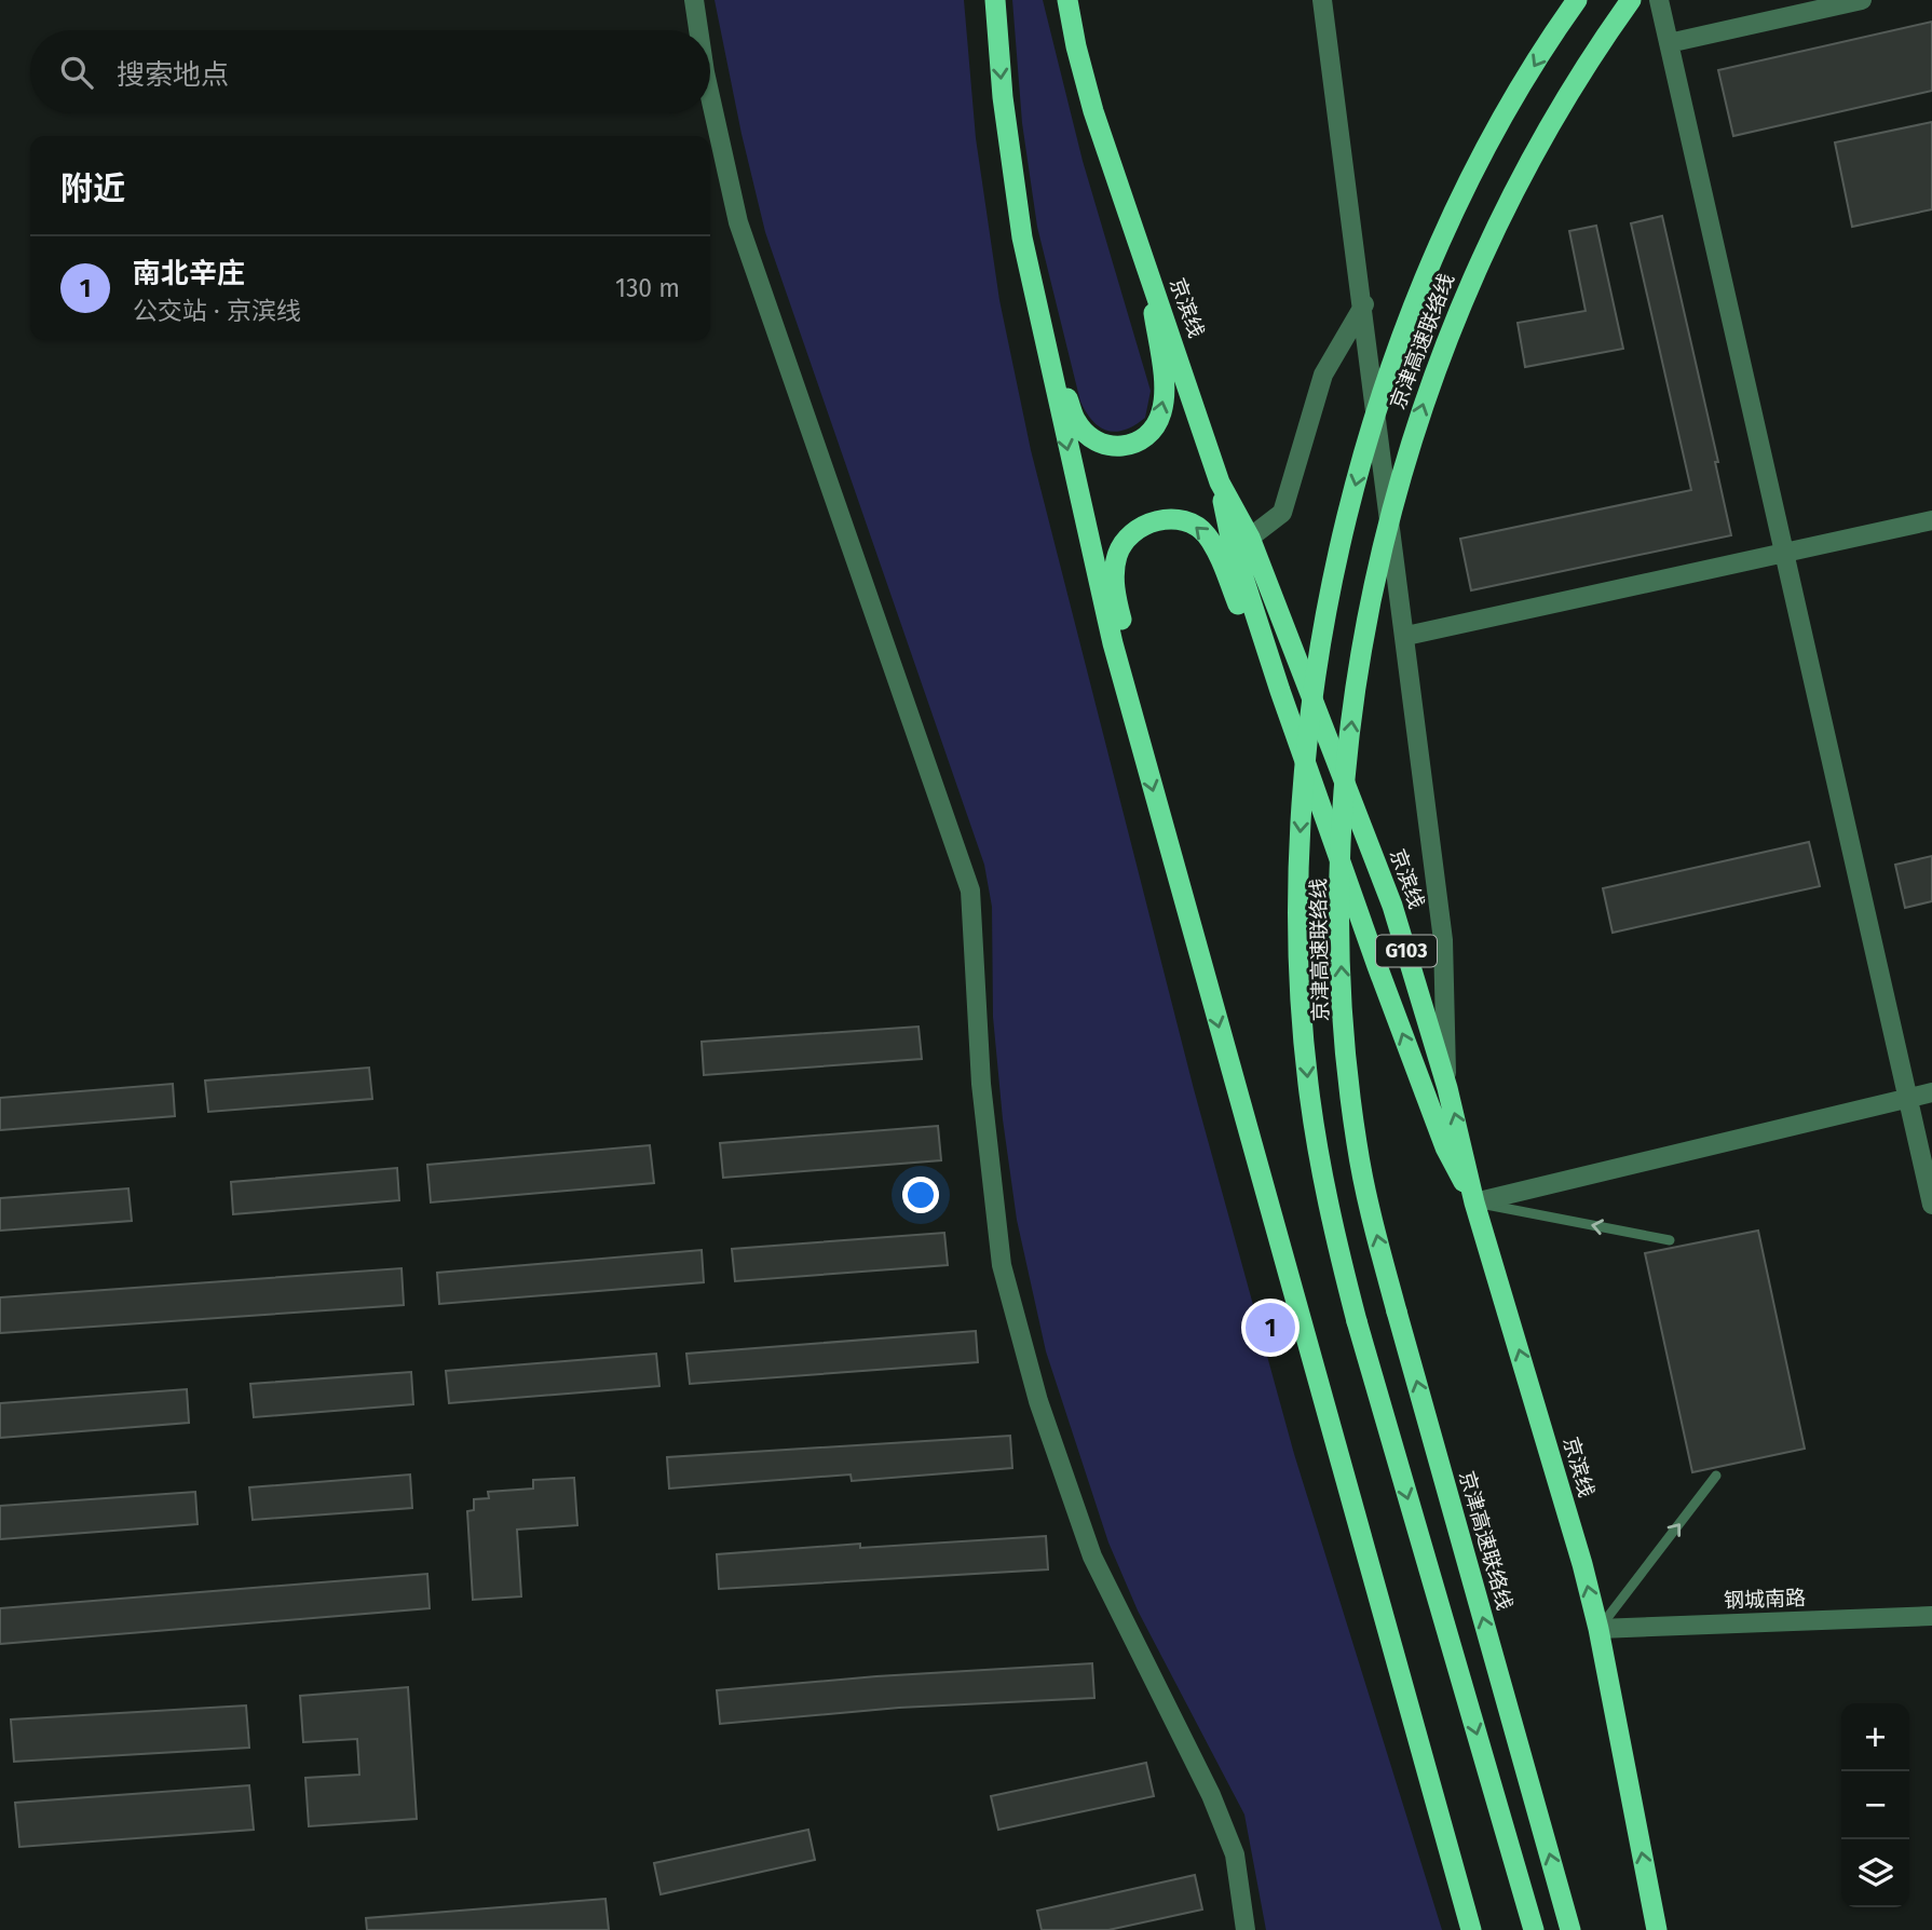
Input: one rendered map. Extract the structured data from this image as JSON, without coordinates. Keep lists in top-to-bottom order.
{
  "streets": {
    "highway": ["京滨线", "京津高速联络线", "G103"],
    "street": ["钢城南路"]
  },
  "crossings": [
    ["京滨线", "钢城南路"]
  ],
  "one_way": ["京滨线"],
  "page": {
    "search": "搜索地点",
    "heading": "附近",
    "list": [
      {
        "mark": "1",
        "name": "南北辛庄",
        "note": "公交站 · 京滨线",
        "value": "130 m"
      }
    ],
    "pins": "1",
    "map_buttons": ["+", "−"]
  }
}
